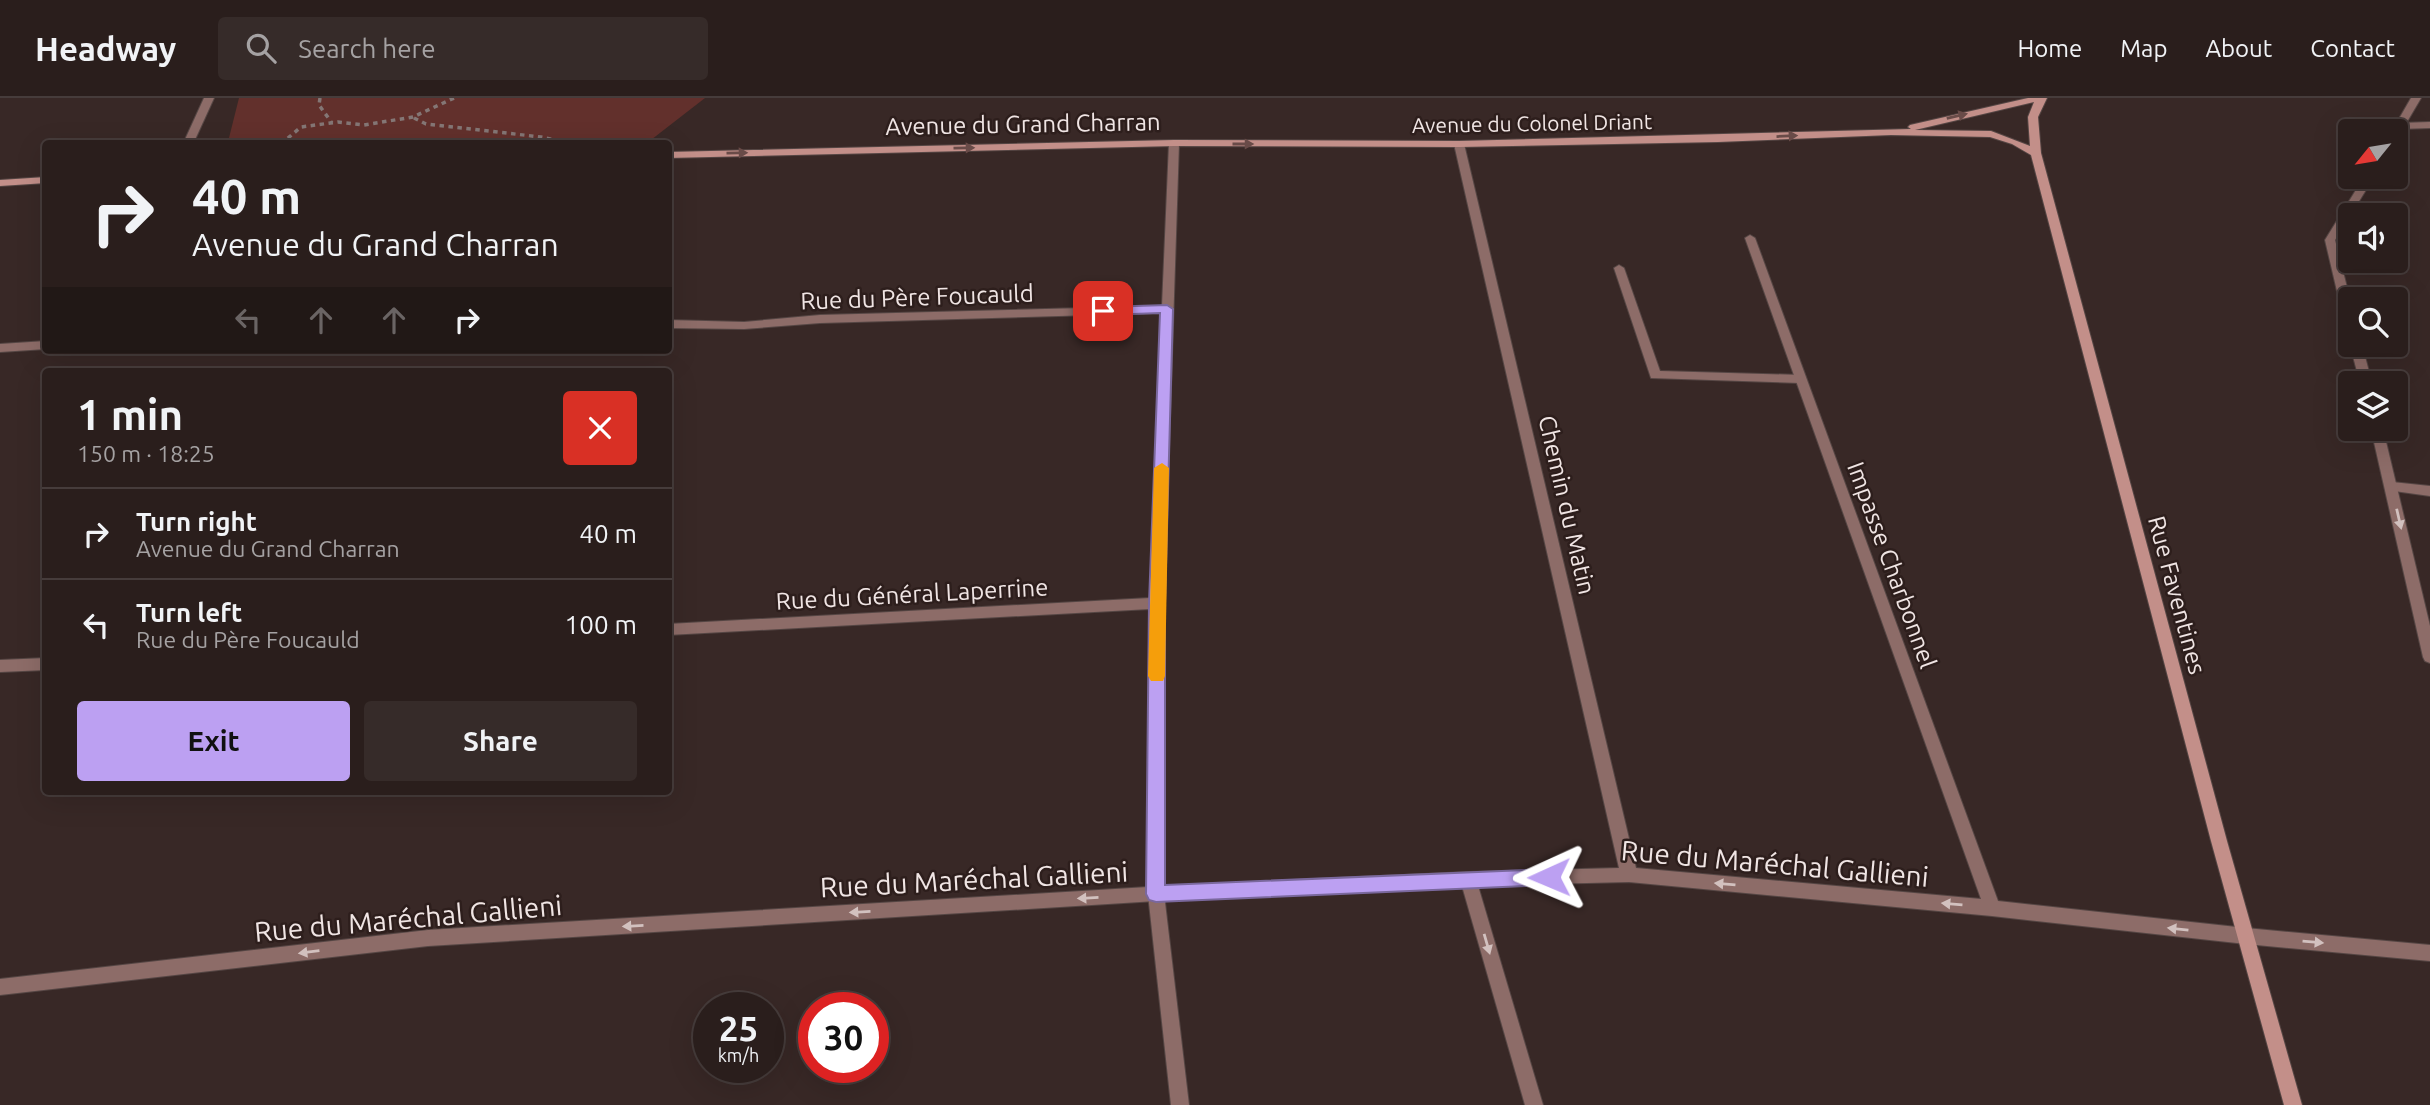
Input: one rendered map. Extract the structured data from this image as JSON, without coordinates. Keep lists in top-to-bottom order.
{
  "streets": {
    "street": [
      "Avenue du Colonel Driant",
      "Avenue du Grand Charran",
      "Rue du Père Foucauld",
      "Chemin du Matin",
      "Impasse Charbonnel",
      "Rue du Général Laperrine",
      "Rue Faventines",
      "Rue du Maréchal Gallieni"
    ]
  },
  "crossings": [
    ["Avenue du Colonel Driant", "Avenue du Grand Charran"],
    ["Avenue du Colonel Driant", "Chemin du Matin"],
    ["Avenue du Colonel Driant", "Rue Faventines"],
    ["Avenue du Grand Charran", "Rue du Père Foucauld"],
    ["Avenue du Grand Charran", "Rue du Général Laperrine"],
    ["Avenue du Grand Charran", "Rue du Maréchal Gallieni"],
    ["Chemin du Matin", "Rue du Maréchal Gallieni"],
    ["Impasse Charbonnel", "Rue du Maréchal Gallieni"],
    ["Rue Faventines", "Rue du Maréchal Gallieni"]
  ],
  "one_way": ["Avenue du Colonel Driant", "Rue du Maréchal Gallieni"],
  "north": "bottom left",
  "page": {
    "header": "Headway",
    "search": "Search here",
    "nav": [
      "Home",
      "Map",
      "About",
      "Contact"
    ],
    "turn": ["40 m", "Avenue du Grand Charran"],
    "heading": ["1 min", "150 m · 18:25"],
    "list": [
      {
        "name": "Turn right",
        "note": "Avenue du Grand Charran",
        "value": "40 m"
      },
      {
        "name": "Turn left",
        "note": "Rue du Père Foucauld",
        "value": "100 m"
      }
    ],
    "buttons": ["Exit", "Share"],
    "speed": "25 km/h",
    "limit": "30"
  }
}
